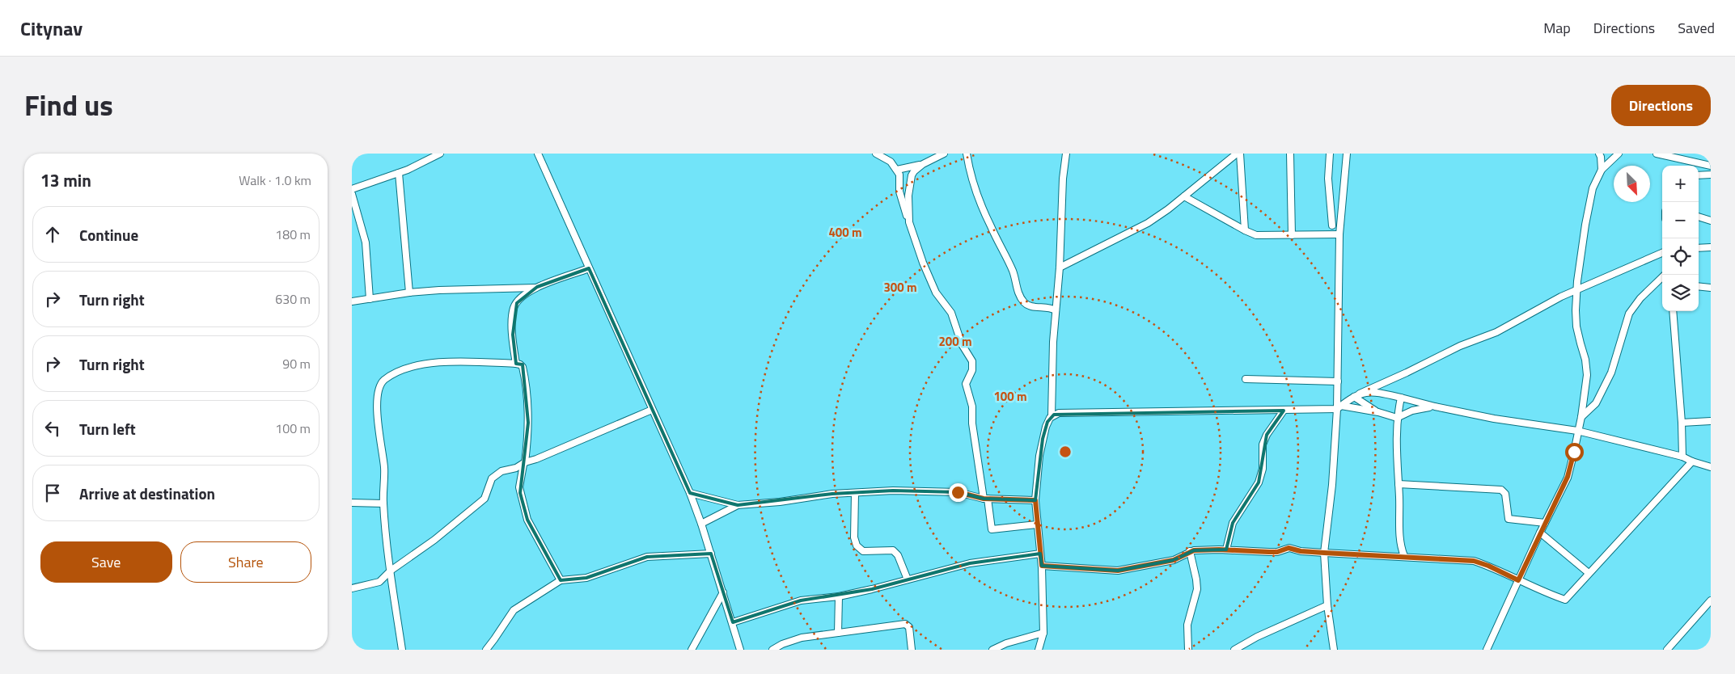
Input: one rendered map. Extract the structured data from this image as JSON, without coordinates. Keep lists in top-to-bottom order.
{
  "north": "bottom right",
  "page": {
    "header": "Citynav",
    "nav": ["Map", "Directions", "Saved"],
    "title": "Find us",
    "buttons": [
      "Directions",
      ["Save", "Share"]
    ],
    "heading": ["13 min", "Walk · 1.0 km"],
    "map_buttons": ["+", "−"],
    "list": [
      ["Continue", "180 m"],
      ["Turn right", "630 m"],
      ["Turn right", "90 m"],
      ["Turn left", "100 m"],
      "Arrive at destination"
    ]
  },
  "rings": [
    "400 m",
    "300 m",
    "200 m",
    "100 m"
  ]
}
